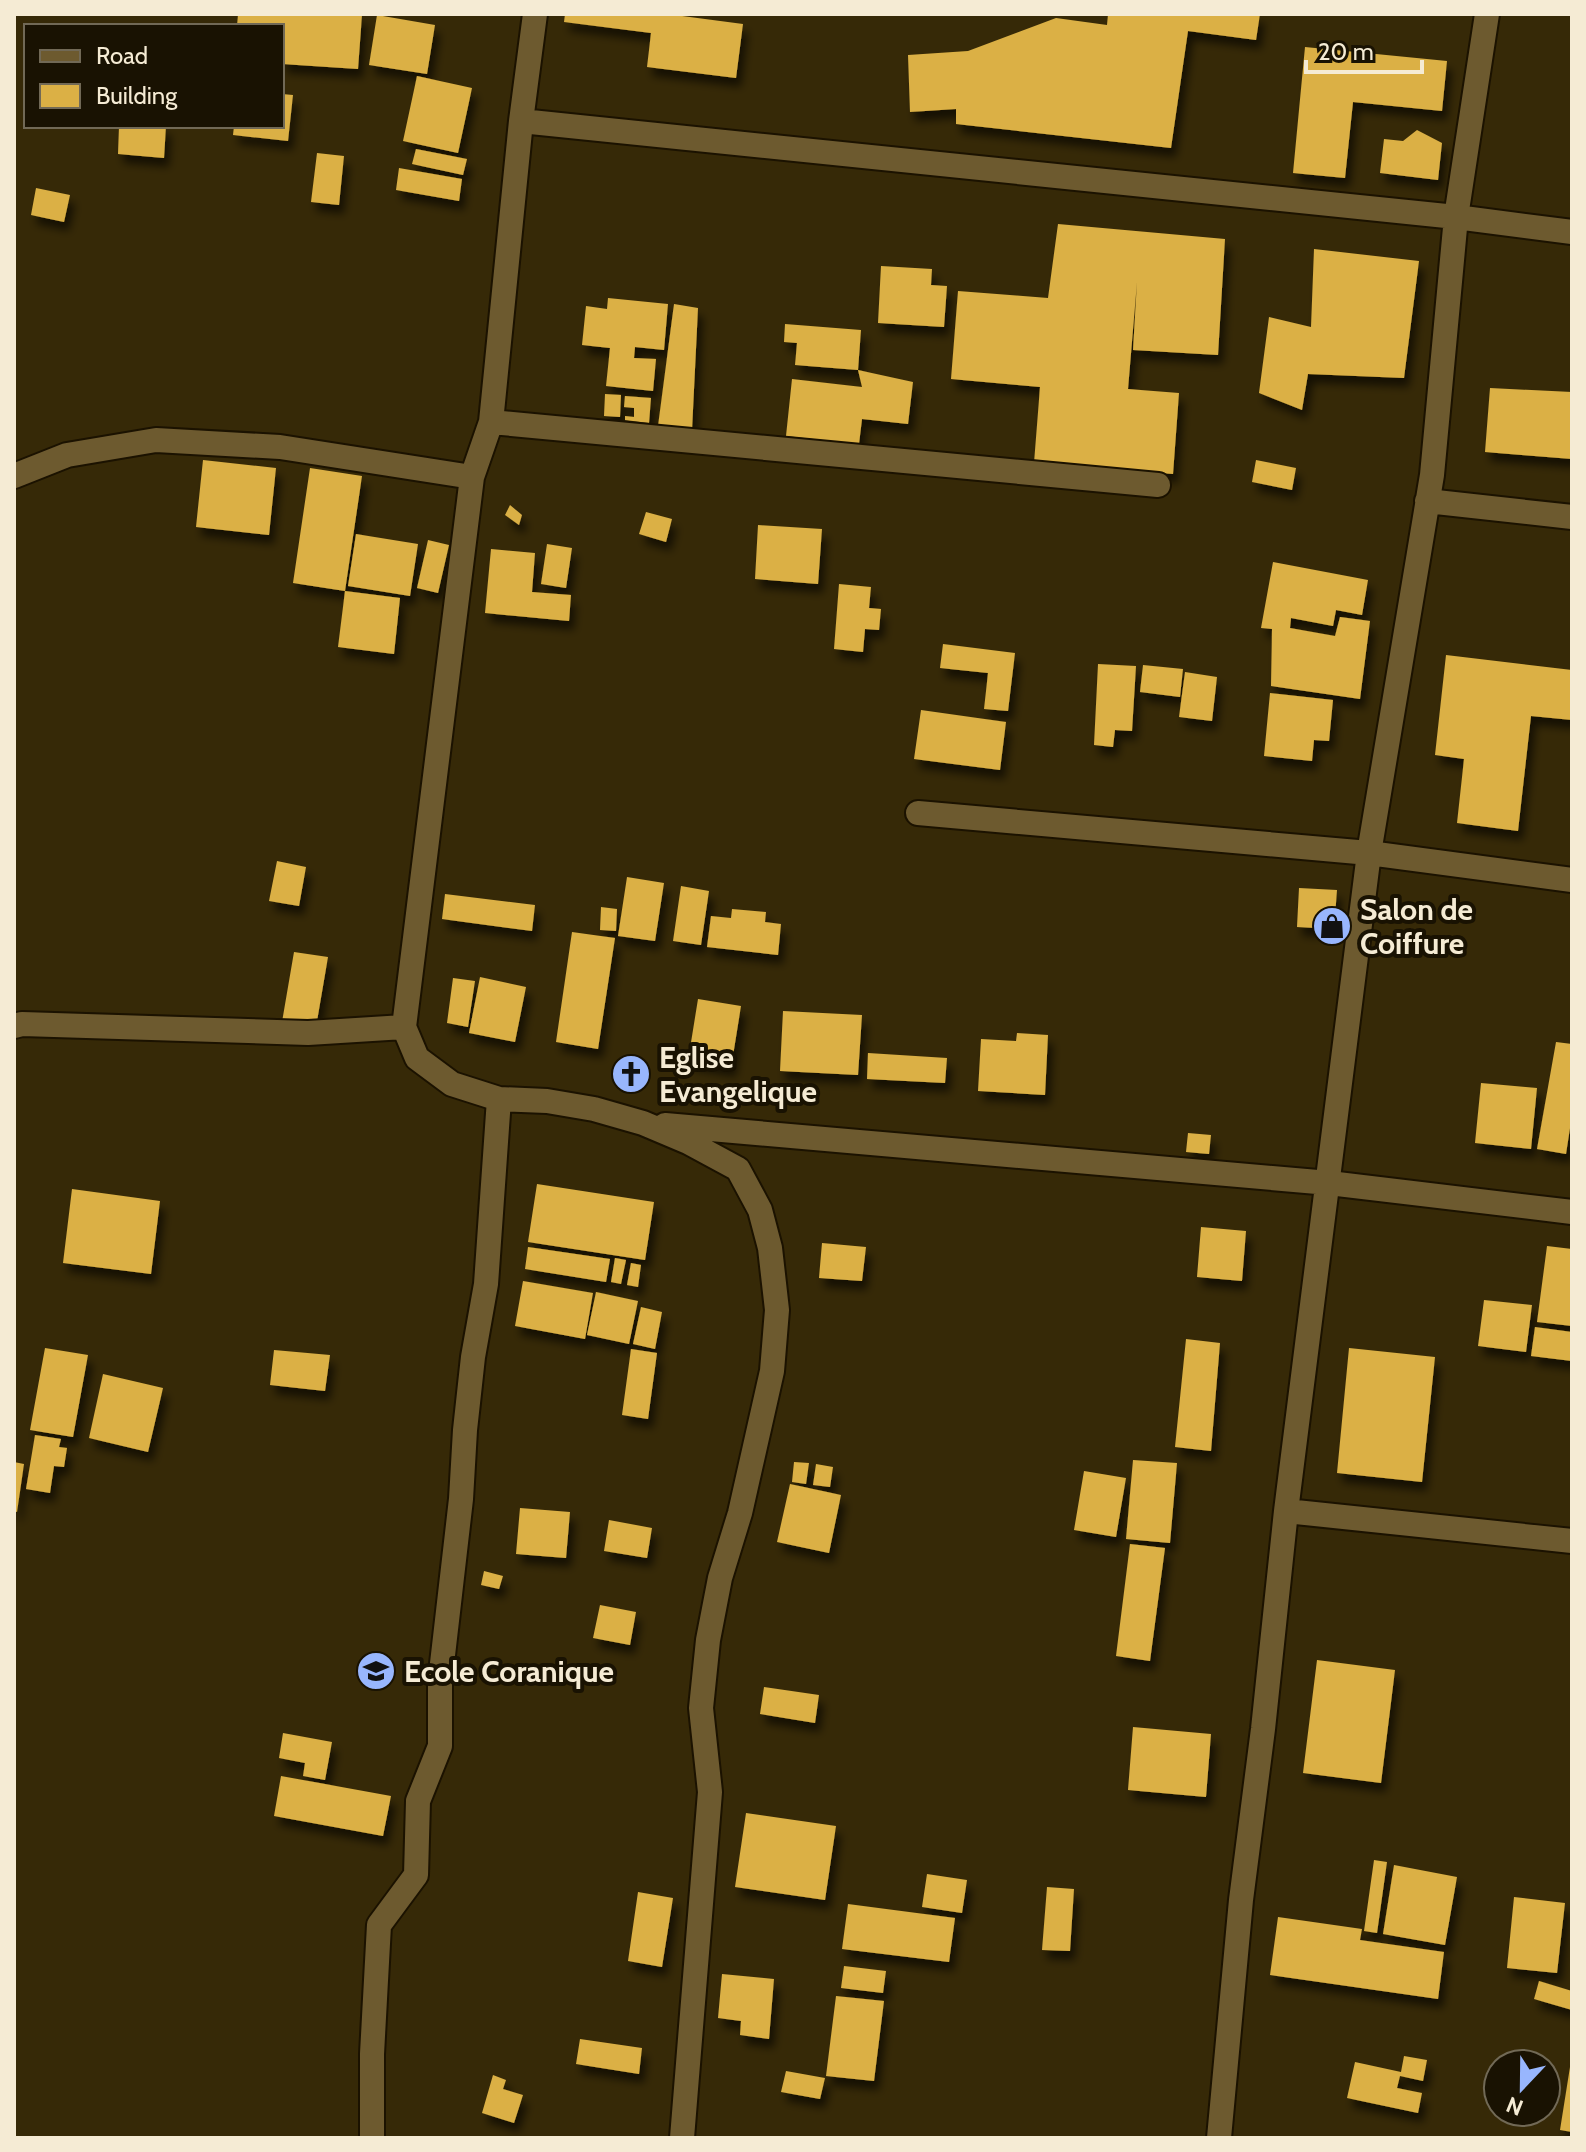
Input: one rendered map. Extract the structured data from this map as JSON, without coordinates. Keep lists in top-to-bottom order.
{
  "places": {
    "shop": ["Salon de Coiffure"],
    "church": ["Eglise Evangelique"],
    "school or university": ["Ecole Coranique"]
  },
  "legend": ["Road", "Building"],
  "scale_bar": "20 m",
  "north": "bottom"
}
